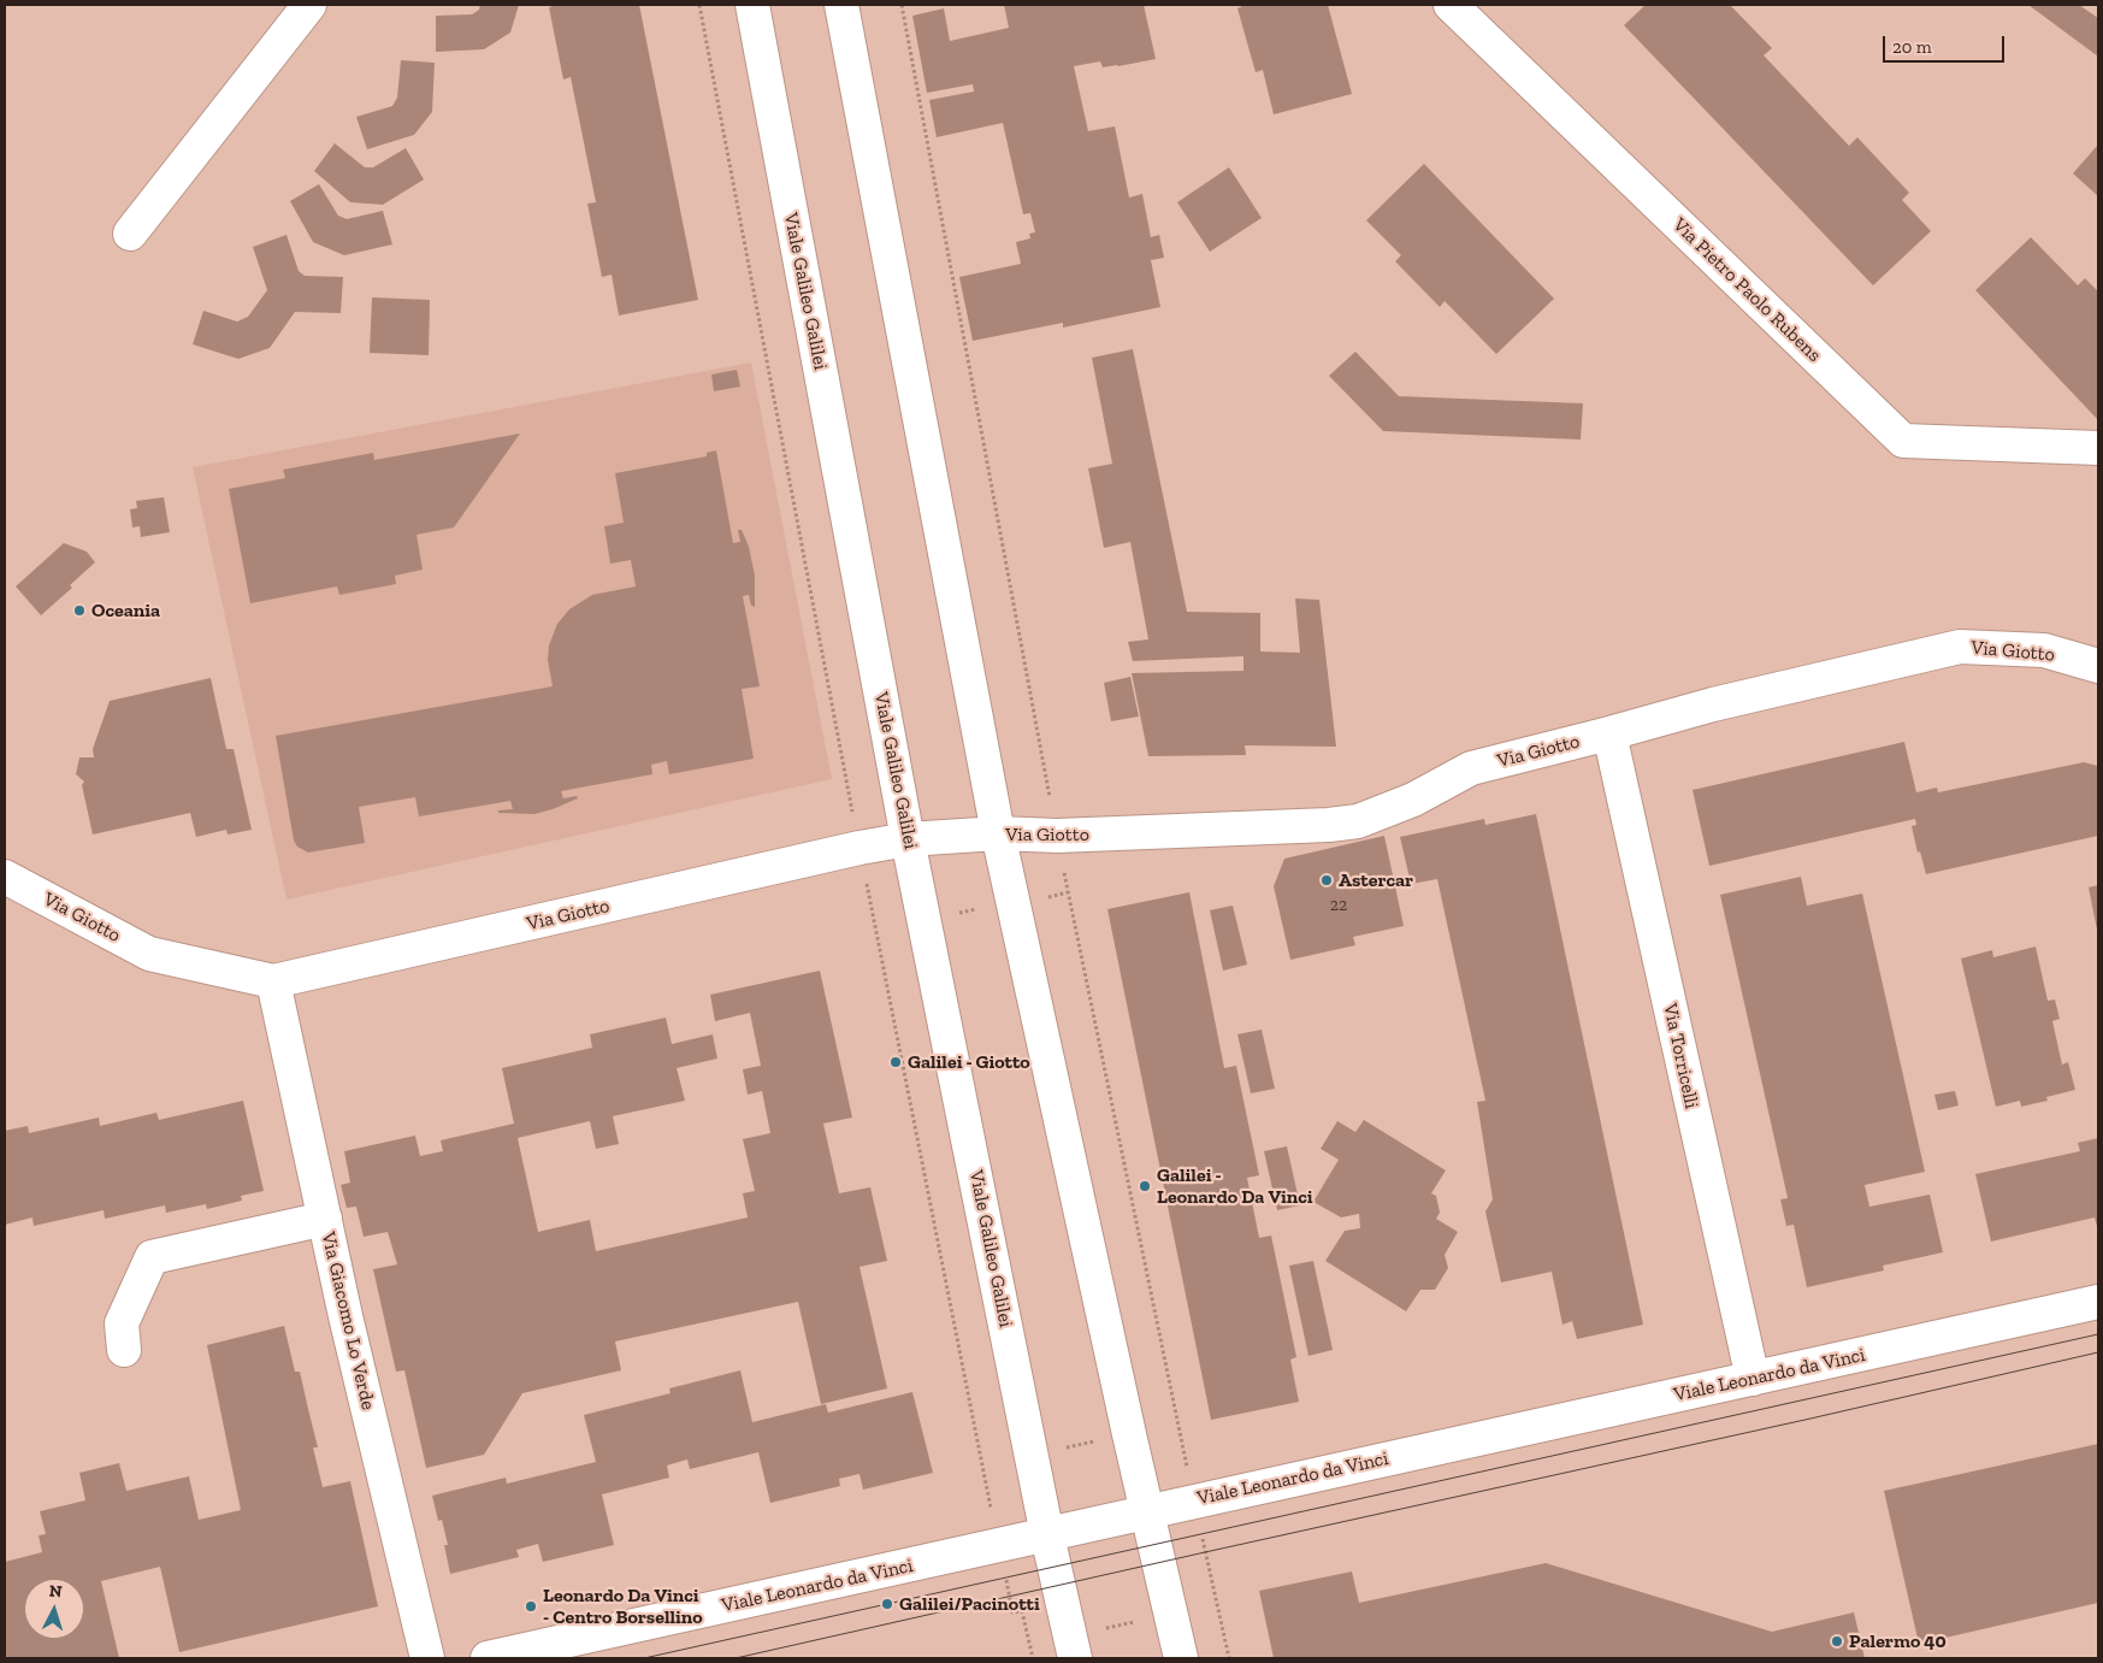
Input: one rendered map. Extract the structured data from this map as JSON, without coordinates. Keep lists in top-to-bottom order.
{
  "streets": {
    "street": [
      "Via Pietro Paolo Rubens",
      "Viale Galileo Galilei",
      "Via Giotto",
      "Via Torricelli",
      "Via Giacomo Lo Verde",
      "Viale Leonardo da Vinci"
    ]
  },
  "crossings": [
    ["Viale Galileo Galilei", "Via Giotto"],
    ["Viale Galileo Galilei", "Viale Leonardo da Vinci"],
    ["Via Giotto", "Via Torricelli"],
    ["Via Giotto", "Via Giacomo Lo Verde"],
    ["Via Torricelli", "Viale Leonardo da Vinci"]
  ],
  "places": [
    "Oceania",
    "Astercar",
    "Galilei - Giotto",
    "Galilei - Leonardo Da Vinci",
    "Galilei/Pacinotti",
    "Leonardo Da Vinci - Centro Borsellino",
    "Palermo 40"
  ],
  "house_numbers": ["22"],
  "scale_bar": "20 m",
  "north": "top"
}
